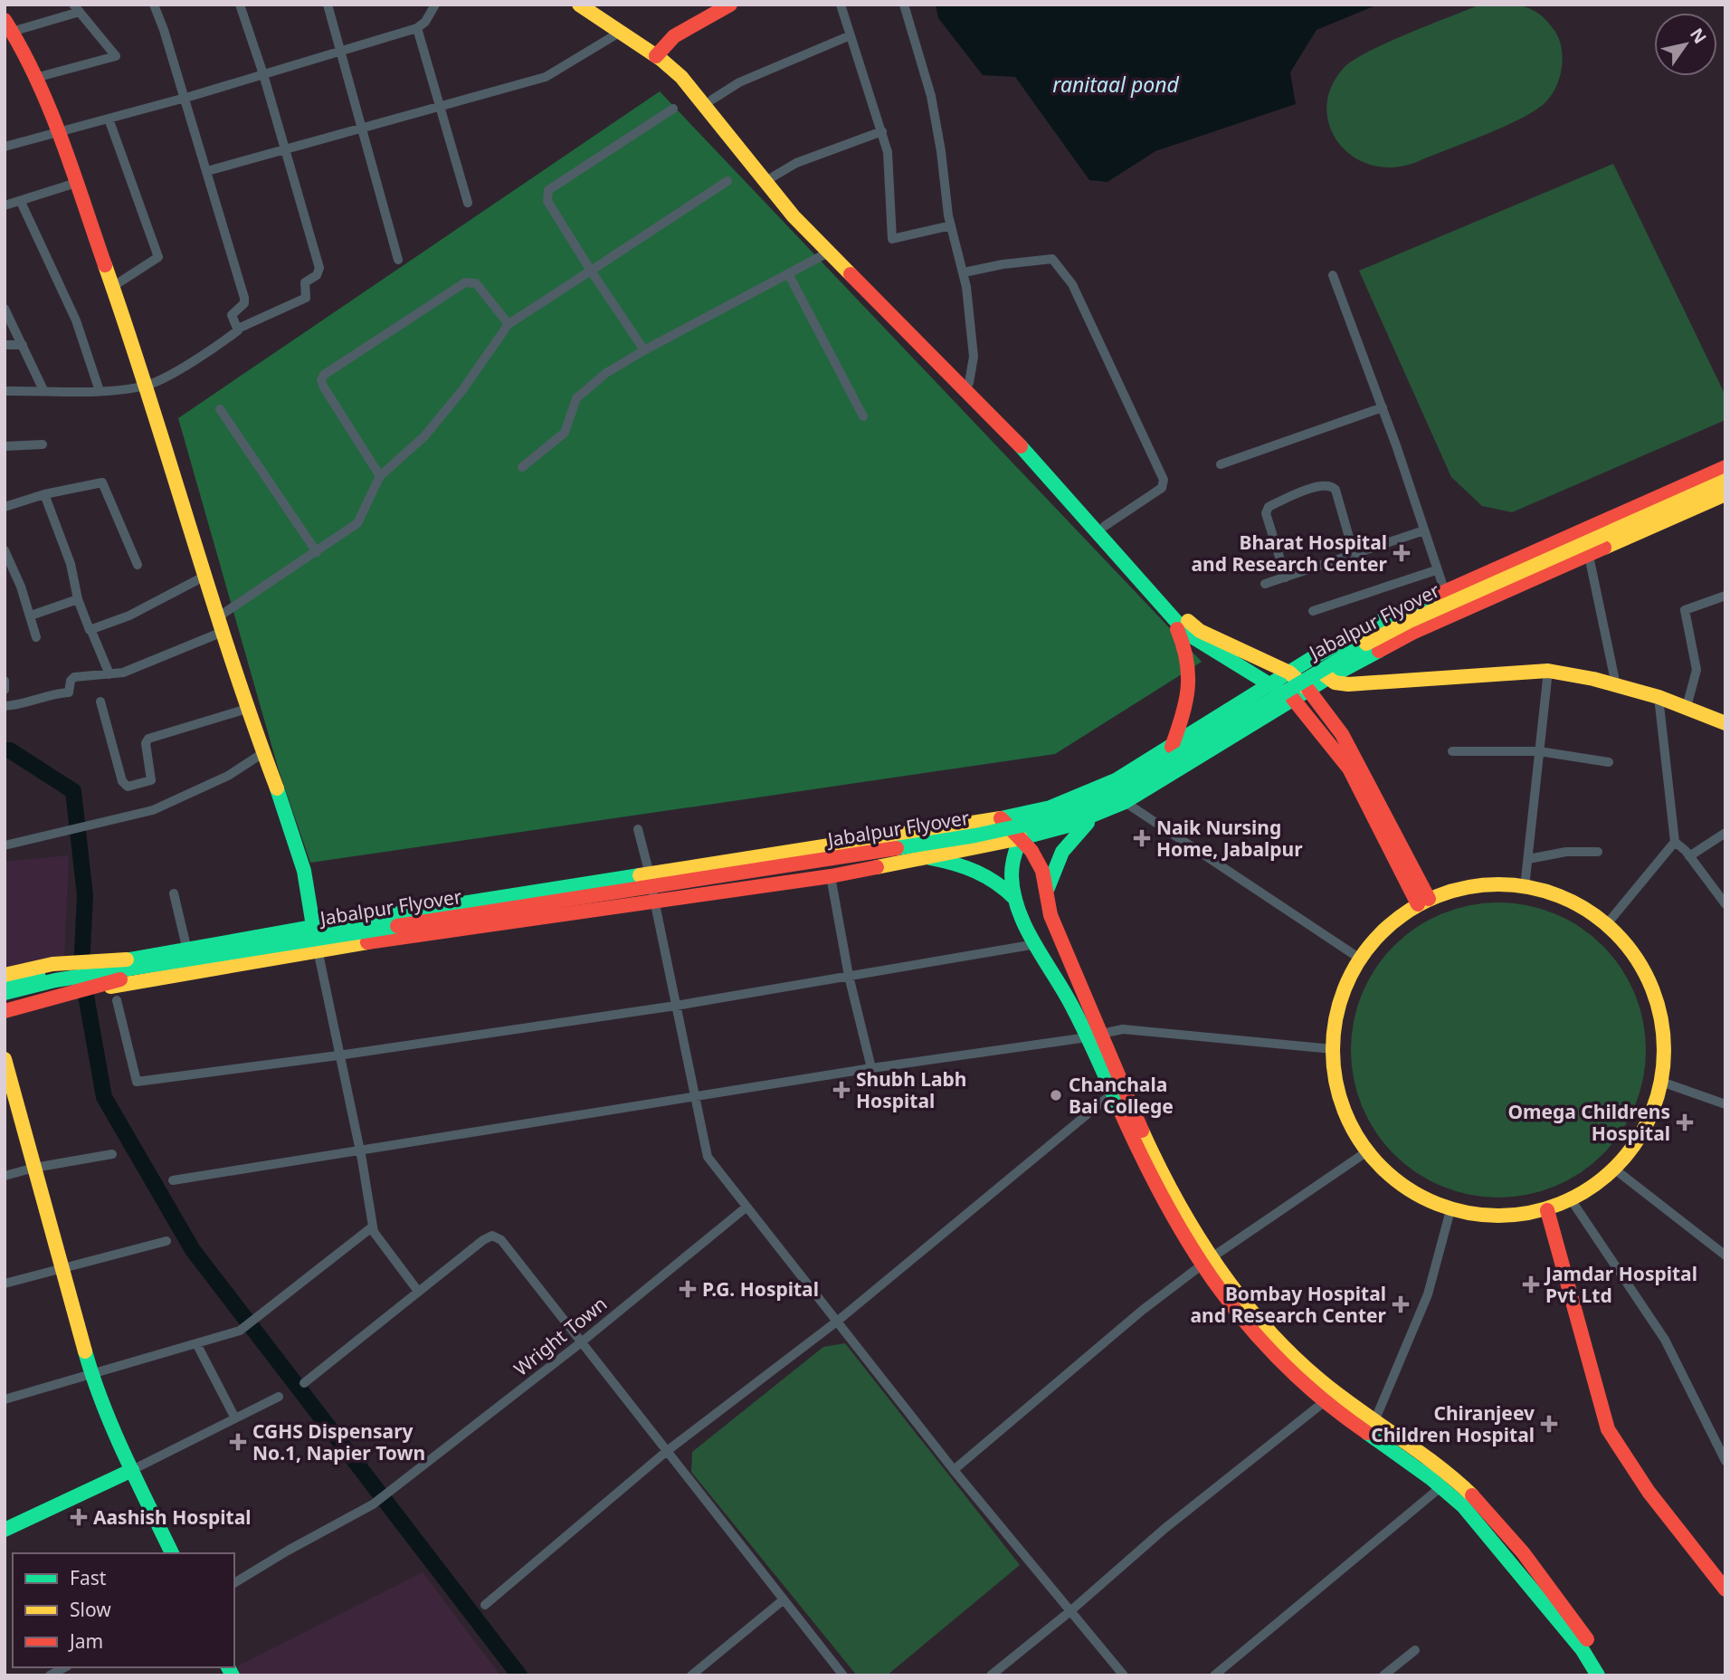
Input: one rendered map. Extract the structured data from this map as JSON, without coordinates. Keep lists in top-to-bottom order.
{
  "streets": {
    "main road": ["Jabalpur Flyover"],
    "street": ["Wright Town"]
  },
  "water": ["ranitaal pond"],
  "places": {
    "health": [
      "Bharat Hospital and Research Center",
      "Naik Nursing Home, Jabalpur",
      "Shubh Labh Hospital",
      "Omega Childrens Hospital",
      "Jamdar Hospital Pvt Ltd",
      "P.G. Hospital",
      "Bombay Hospital and Research Center",
      "Chiranjeev Children Hospital",
      "CGHS Dispensary No.1, Napier Town",
      "Aashish Hospital"
    ],
    "other": ["Chanchala Bai College"]
  },
  "legend": ["Fast", "Slow", "Jam"],
  "north": "top right"
}
